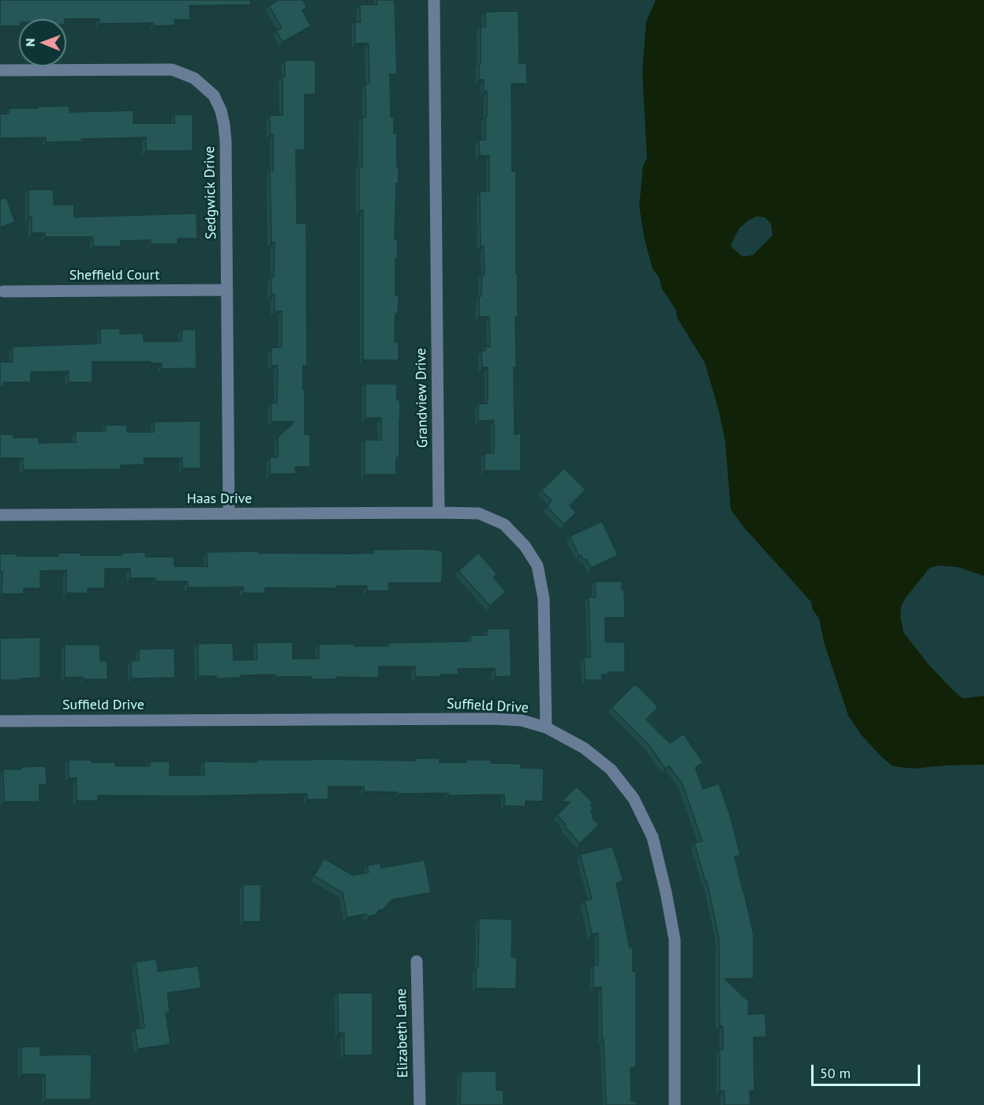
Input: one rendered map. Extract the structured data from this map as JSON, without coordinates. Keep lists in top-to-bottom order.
{
  "streets": {
    "street": [
      "Sedgwick Drive",
      "Sheffield Court",
      "Grandview Drive",
      "Haas Drive",
      "Suffield Drive",
      "Elizabeth Lane"
    ]
  },
  "crossings": [
    ["Sedgwick Drive", "Sheffield Court"],
    ["Sedgwick Drive", "Haas Drive"],
    ["Grandview Drive", "Haas Drive"]
  ],
  "scale_bar": "50 m",
  "north": "left"
}
